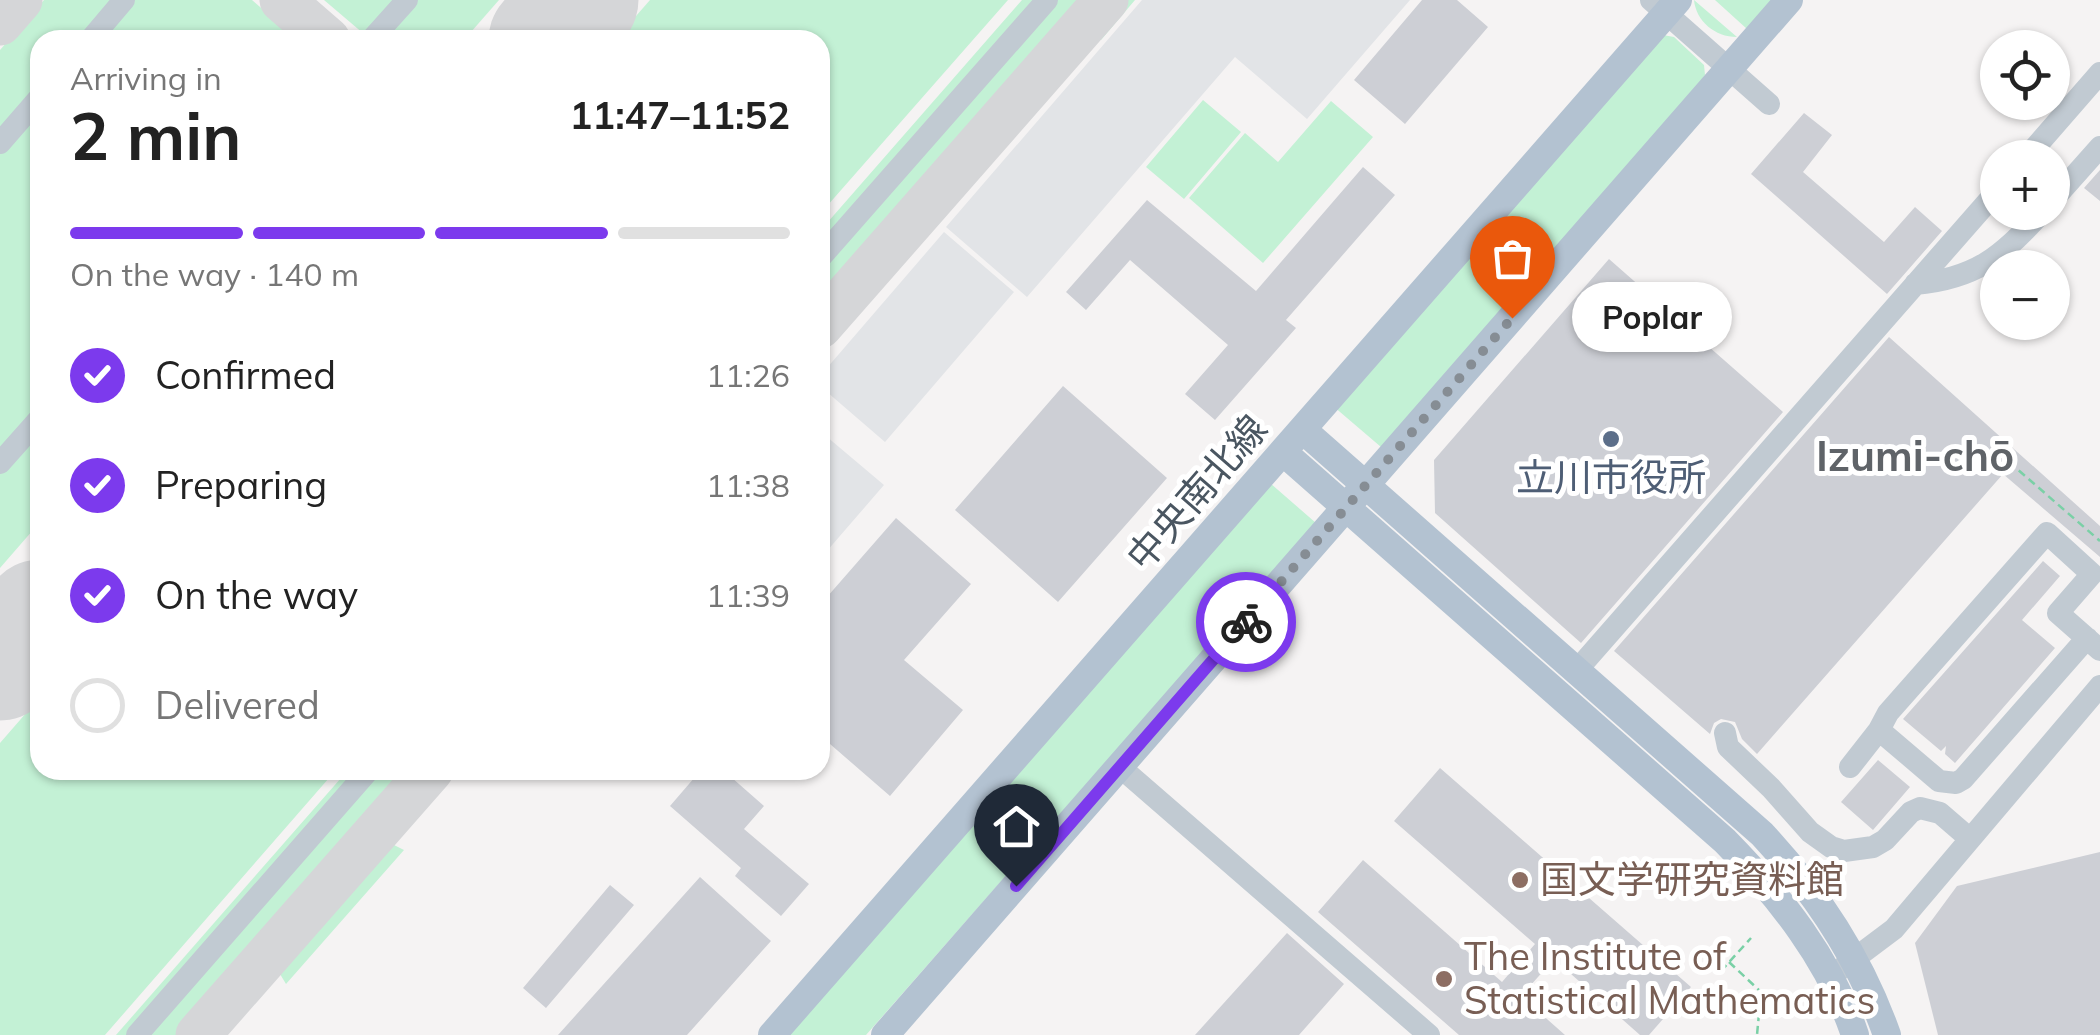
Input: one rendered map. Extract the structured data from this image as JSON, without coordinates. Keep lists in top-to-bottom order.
{
  "streets": {
    "main road": ["中央南北線"]
  },
  "districts": ["Izumi-chō"],
  "places": [
    "Poplar",
    "立川市役所",
    "国文学研究資料館",
    "The Institute of Statistical Mathematics"
  ],
  "page": {
    "map_buttons": ["+", "−"],
    "heading": ["2 min", "Arriving in", "11:47–11:52"],
    "bar": "On the way · 140 m",
    "bubble": "Poplar",
    "list": [
      ["Confirmed", "11:26"],
      ["Preparing", "11:38"],
      ["On the way", "11:39"],
      "Delivered"
    ]
  }
}
